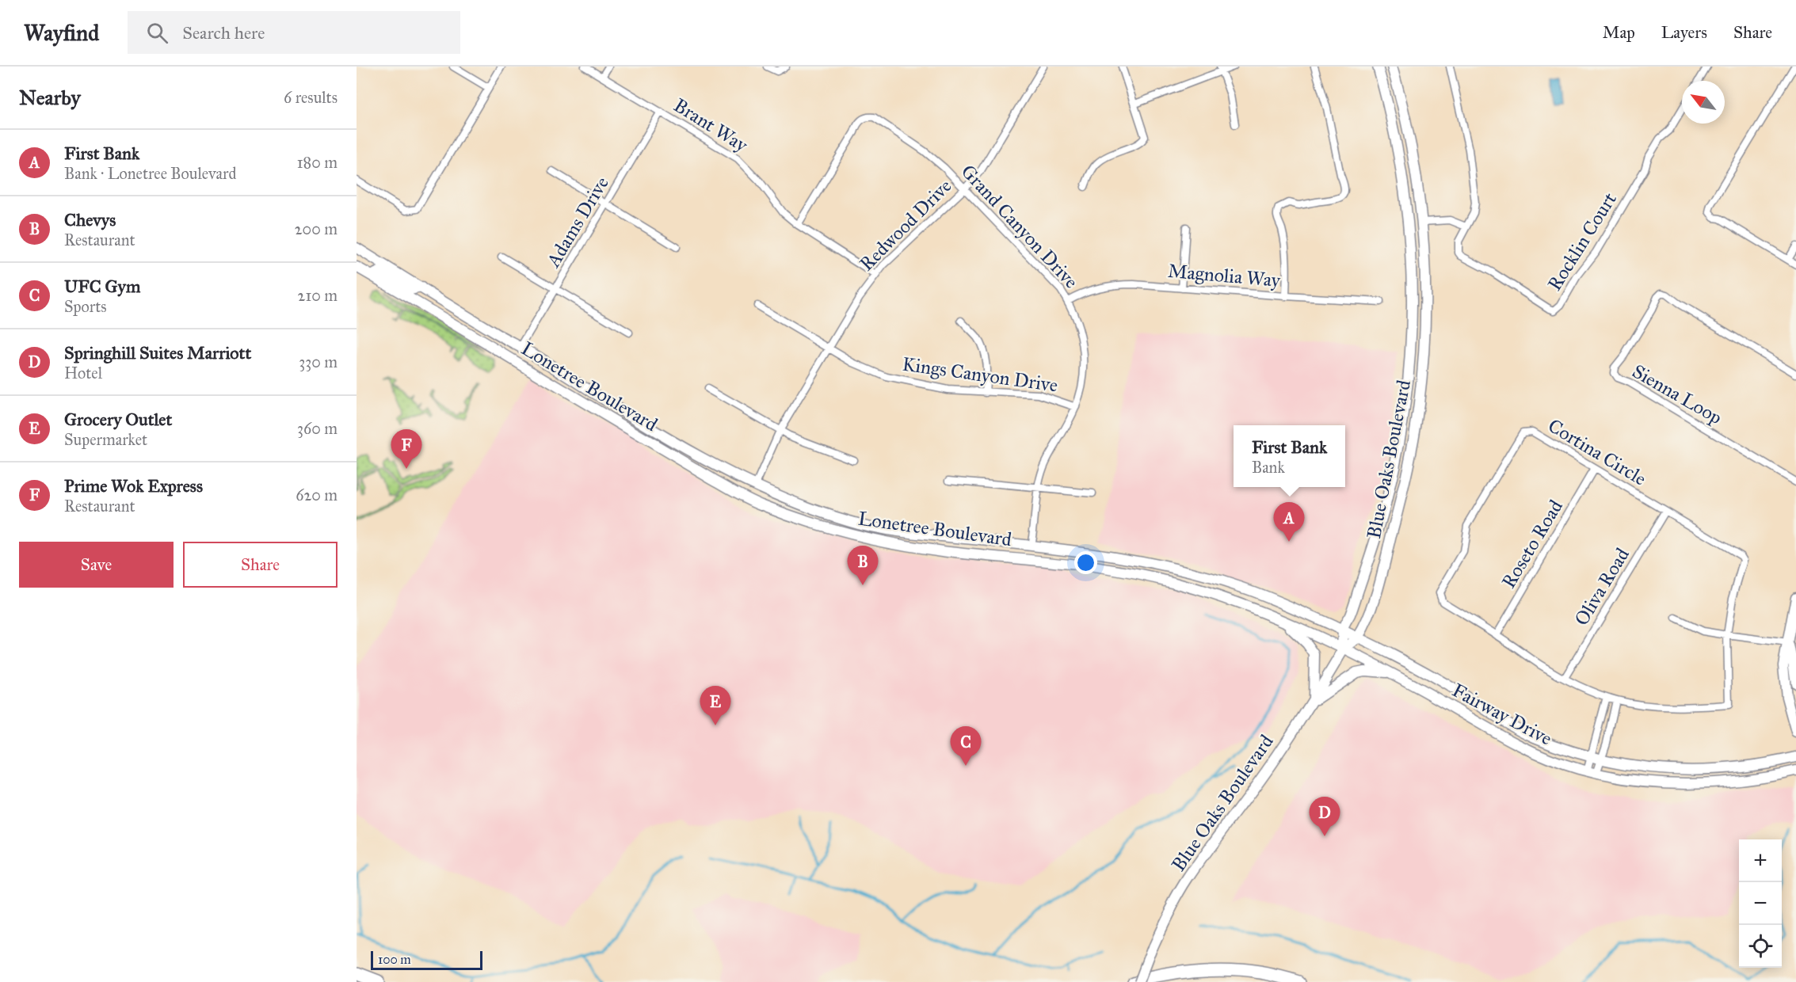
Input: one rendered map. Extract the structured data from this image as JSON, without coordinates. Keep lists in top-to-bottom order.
{
  "streets": {
    "main road": ["Lonetree Boulevard", "Blue Oaks Boulevard", "Fairway Drive"],
    "street": [
      "Brant Way",
      "Adams Drive",
      "Redwood Drive",
      "Grand Canyon Drive",
      "Rocklin Court",
      "Magnolia Way",
      "Kings Canyon Drive",
      "Sienna Loop",
      "Cortina Circle",
      "Roseto Road",
      "Oliva Road"
    ]
  },
  "crossings": [
    ["Brant Way", "Adams Drive"],
    ["Brant Way", "Redwood Drive"],
    ["Brant Way", "Grand Canyon Drive"],
    ["Adams Drive", "Lonetree Boulevard"],
    ["Redwood Drive", "Grand Canyon Drive"],
    ["Redwood Drive", "Kings Canyon Drive"],
    ["Redwood Drive", "Lonetree Boulevard"],
    ["Grand Canyon Drive", "Magnolia Way"],
    ["Grand Canyon Drive", "Kings Canyon Drive"],
    ["Grand Canyon Drive", "Lonetree Boulevard"],
    ["Lonetree Boulevard", "Blue Oaks Boulevard"],
    ["Lonetree Boulevard", "Fairway Drive"],
    ["Cortina Circle", "Roseto Road"],
    ["Cortina Circle", "Oliva Road"],
    ["Blue Oaks Boulevard", "Fairway Drive"]
  ],
  "scale_bar": "100 m",
  "north": "top left",
  "page": {
    "header": "Wayfind",
    "search": "Search here",
    "nav": ["Map", "Layers", "Share"],
    "heading": ["Nearby", "6 results"],
    "list": [
      {
        "mark": "A",
        "name": "First Bank",
        "note": "Bank · Lonetree Boulevard",
        "value": "180 m"
      },
      {
        "mark": "B",
        "name": "Chevys",
        "note": "Restaurant",
        "value": "200 m"
      },
      {
        "mark": "C",
        "name": "UFC Gym",
        "note": "Sports",
        "value": "210 m"
      },
      {
        "mark": "D",
        "name": "Springhill Suites Marriott",
        "note": "Hotel",
        "value": "330 m"
      },
      {
        "mark": "E",
        "name": "Grocery Outlet",
        "note": "Supermarket",
        "value": "360 m"
      },
      {
        "mark": "F",
        "name": "Prime Wok Express",
        "note": "Restaurant",
        "value": "620 m"
      }
    ],
    "popup": ["First Bank", "Bank"],
    "pins": [
      "F",
      "A",
      "B",
      "E",
      "C",
      "D"
    ],
    "buttons": ["Save", "Share"],
    "map_buttons": ["+", "−"],
    "scale": "100 m"
  }
}
